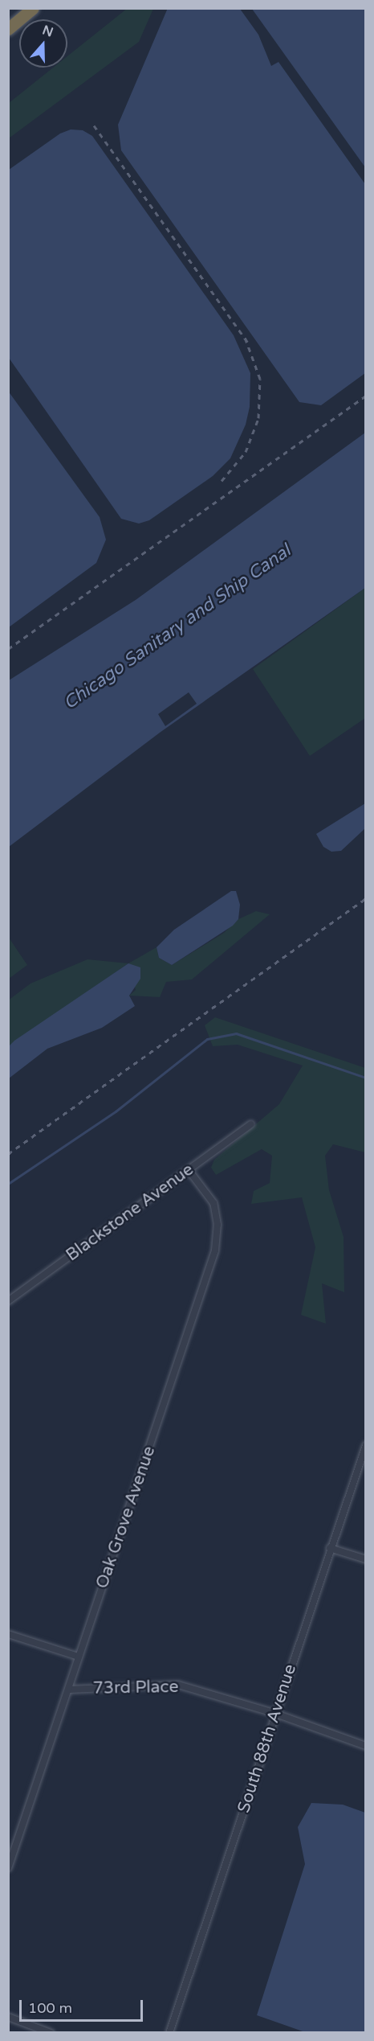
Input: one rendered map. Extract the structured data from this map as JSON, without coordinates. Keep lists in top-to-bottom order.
{
  "streets": {
    "street": [
      "Blackstone Avenue",
      "Oak Grove Avenue",
      "73rd Place",
      "South 88th Avenue"
    ]
  },
  "crossings": [
    ["Blackstone Avenue", "Oak Grove Avenue"],
    ["Oak Grove Avenue", "73rd Place"],
    ["73rd Place", "South 88th Avenue"]
  ],
  "water": ["Chicago Sanitary and Ship Canal"],
  "scale_bar": "100 m",
  "north": "top"
}
